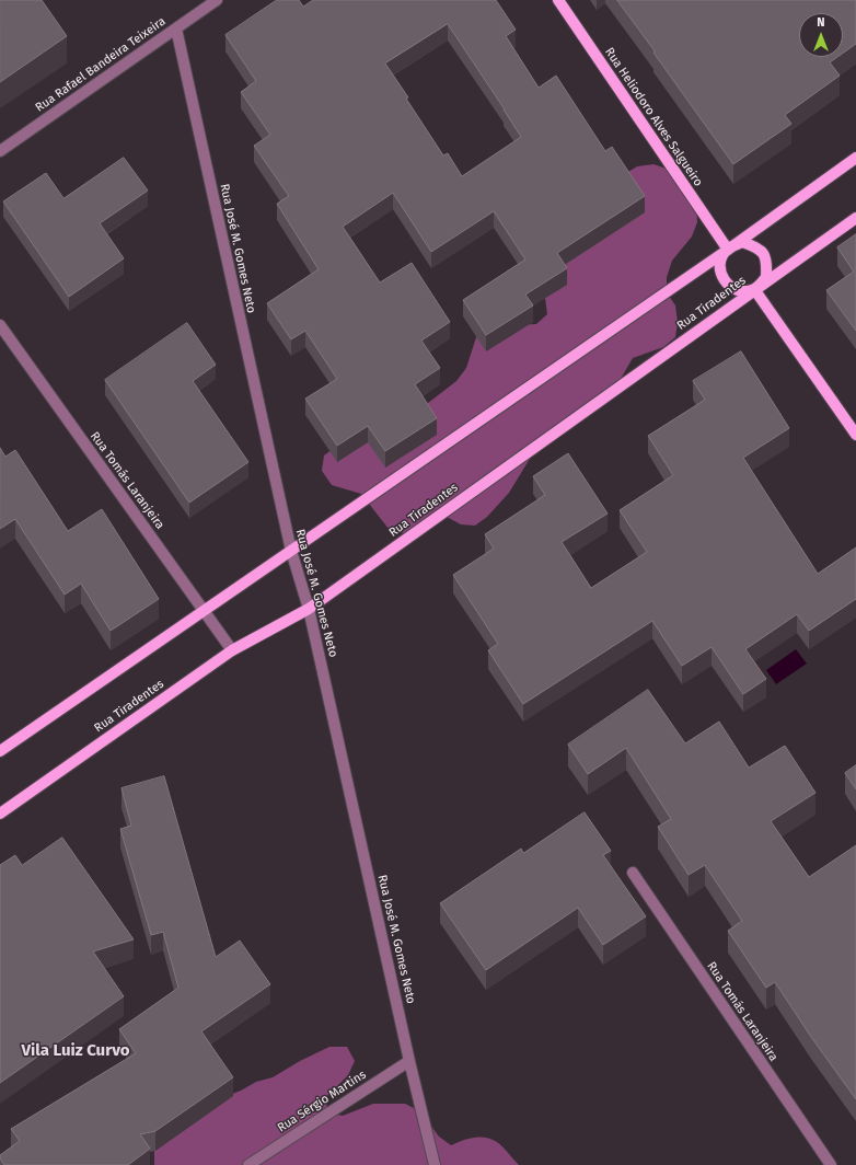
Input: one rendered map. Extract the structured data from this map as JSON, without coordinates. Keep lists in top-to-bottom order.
{
  "streets": {
    "main road": ["Rua Heliodoro Alves Salgueiro", "Rua Tiradentes"],
    "street": [
      "Rua Rafael Bandeira Teixeira",
      "Rua José M. Gomes Neto",
      "Rua Tomás Laranjeira",
      "Rua Sérgio Martins"
    ]
  },
  "crossings": [
    ["Rua Rafael Bandeira Teixeira", "Rua José M. Gomes Neto"],
    ["Rua Heliodoro Alves Salgueiro", "Rua Tiradentes"],
    ["Rua José M. Gomes Neto", "Rua Tiradentes"],
    ["Rua José M. Gomes Neto", "Rua Sérgio Martins"],
    ["Rua Tiradentes", "Rua Tomás Laranjeira"]
  ],
  "districts": ["Vila Luiz Curvo"],
  "north": "top"
}
